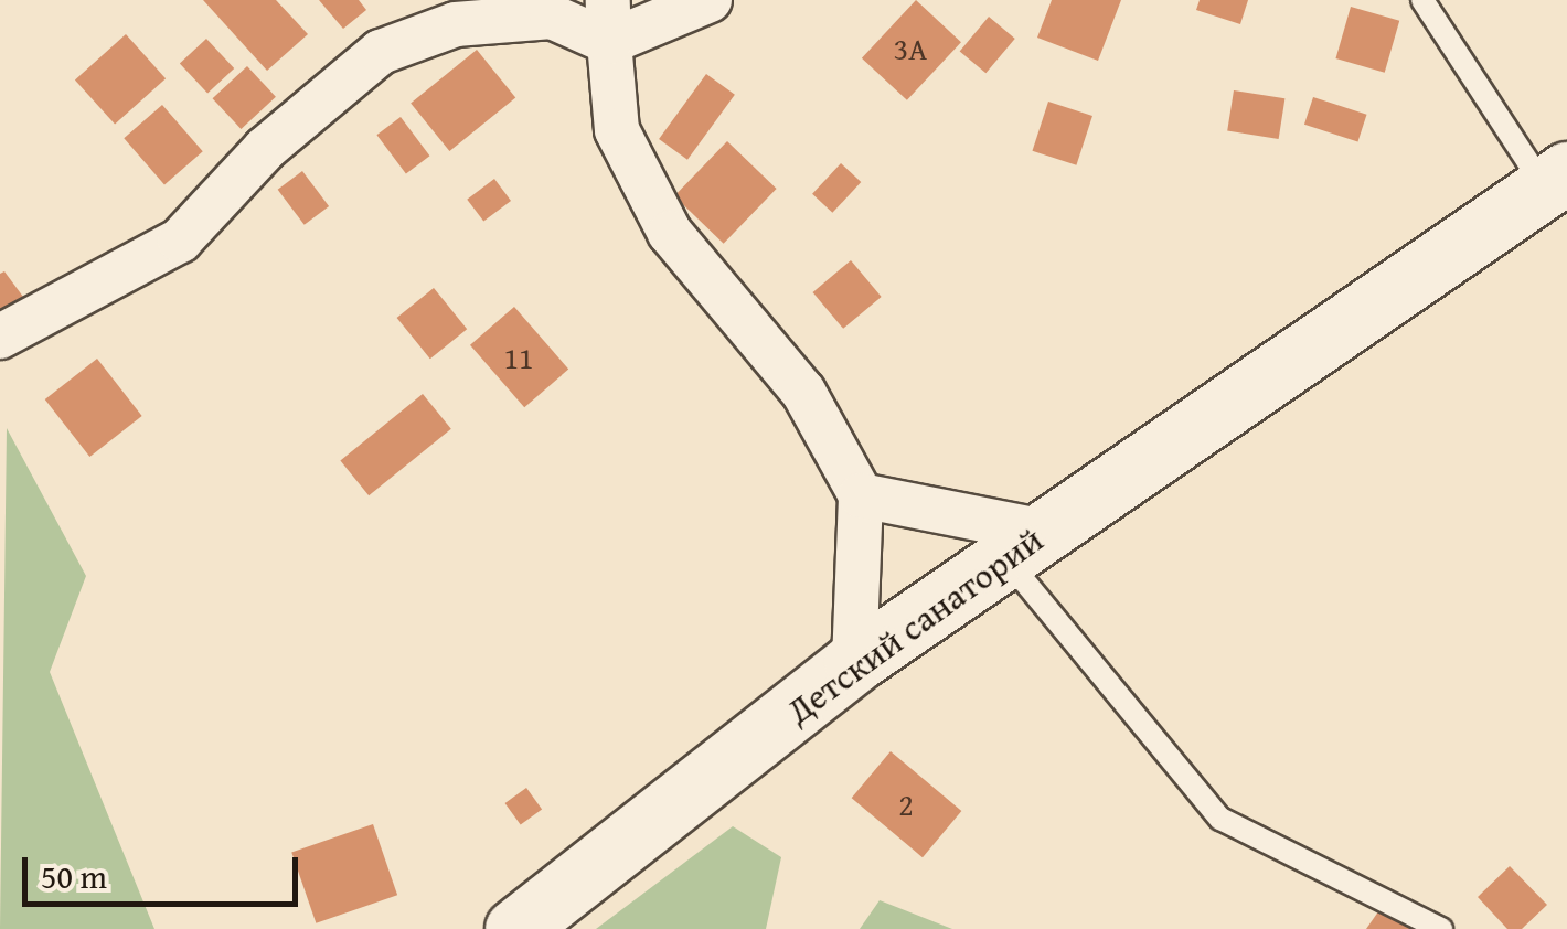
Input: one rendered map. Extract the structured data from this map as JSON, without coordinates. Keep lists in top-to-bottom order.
{
  "streets": {
    "main road": ["Детский санаторий"]
  },
  "house_numbers": ["3А", "11", "2"],
  "scale_bar": "50 m"
}
